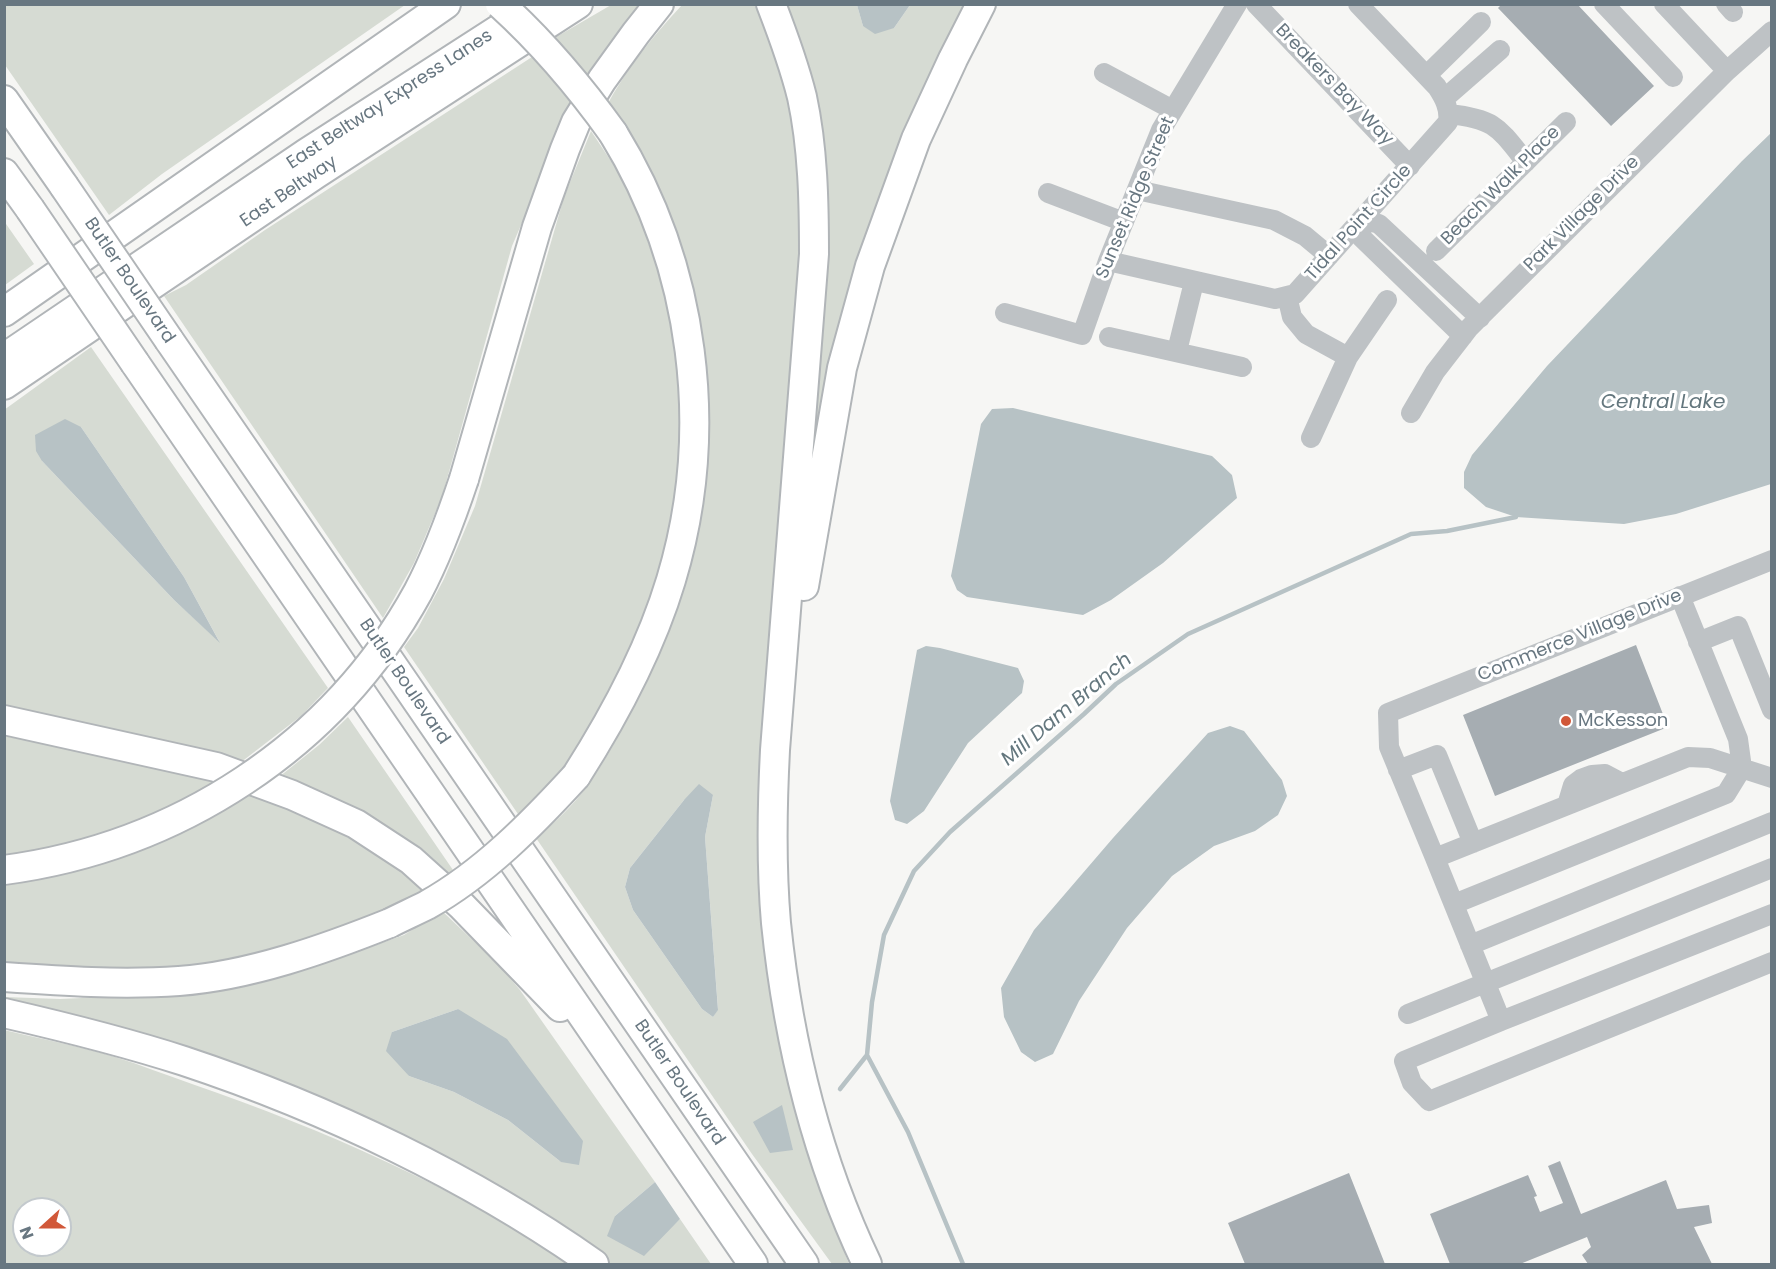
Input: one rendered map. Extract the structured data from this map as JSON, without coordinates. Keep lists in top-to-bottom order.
{
  "streets": {
    "highway": ["East Beltway Express Lanes", "East Beltway", "Butler Boulevard"],
    "street": [
      "Breakers Bay Way",
      "Beach Walk Place",
      "Sunset Ridge Street",
      "Park Village Drive",
      "Tidal Point Circle",
      "Commerce Village Drive"
    ]
  },
  "crossings": [
    ["Breakers Bay Way", "Sunset Ridge Street"],
    ["Breakers Bay Way", "Tidal Point Circle"]
  ],
  "water": ["Central Lake", "Mill Dam Branch"],
  "places": ["McKesson"],
  "north": "left"
}
